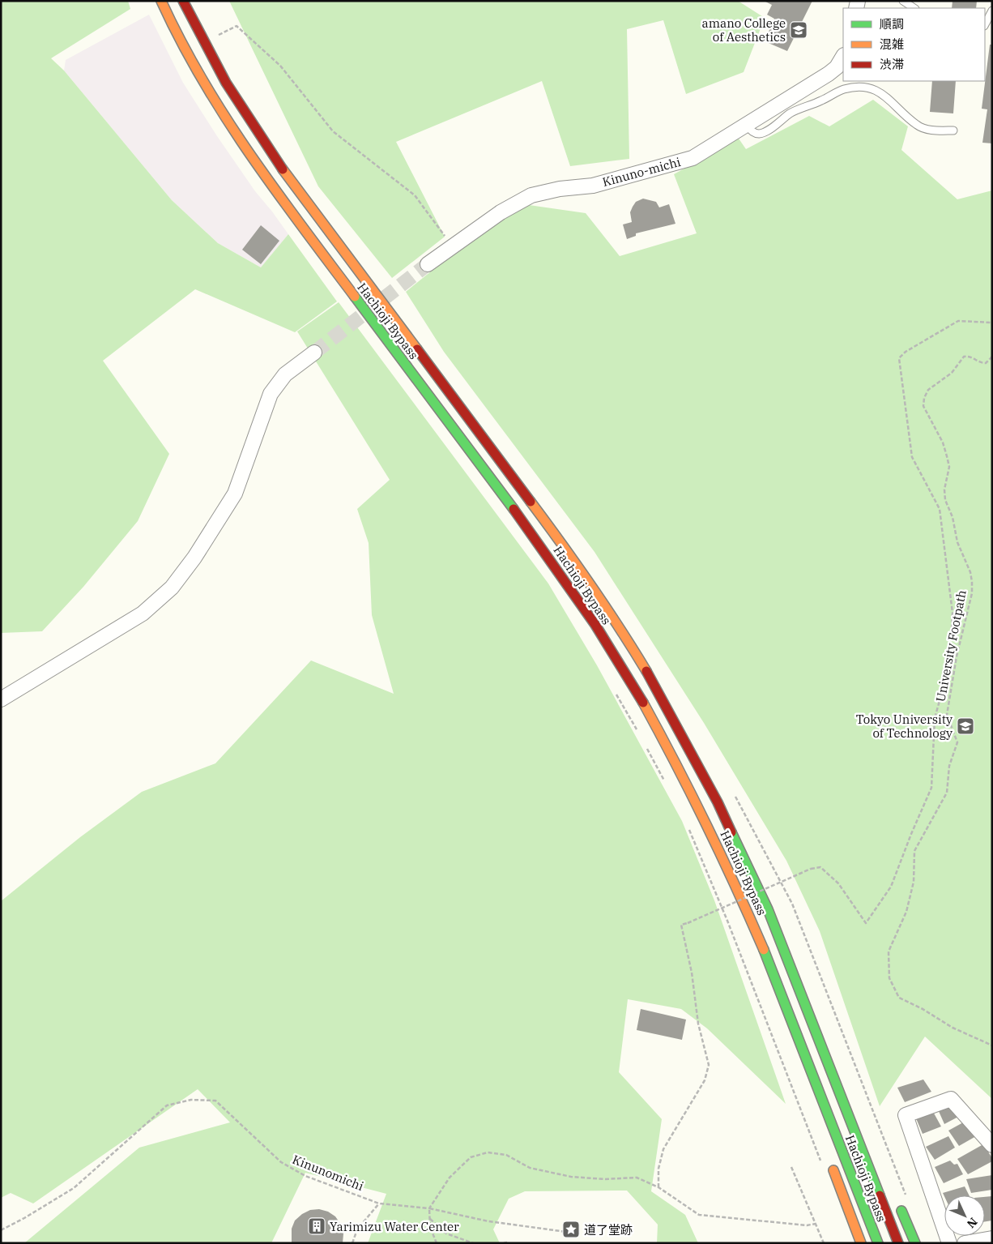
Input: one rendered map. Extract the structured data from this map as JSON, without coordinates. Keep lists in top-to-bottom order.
{
  "streets": {
    "highway": ["Hachioji Bypass"],
    "street": ["Kinuno-michi"],
    "path": ["University Footpath", "Kinunomichi"]
  },
  "places": {
    "school or university": ["amano College of Aesthetics", "Tokyo University of Technology"],
    "building": ["Yarimizu Water Center"],
    "place": ["道了堂跡"]
  },
  "legend": ["順調", "混雑", "渋滞"],
  "north": "bottom right"
}
